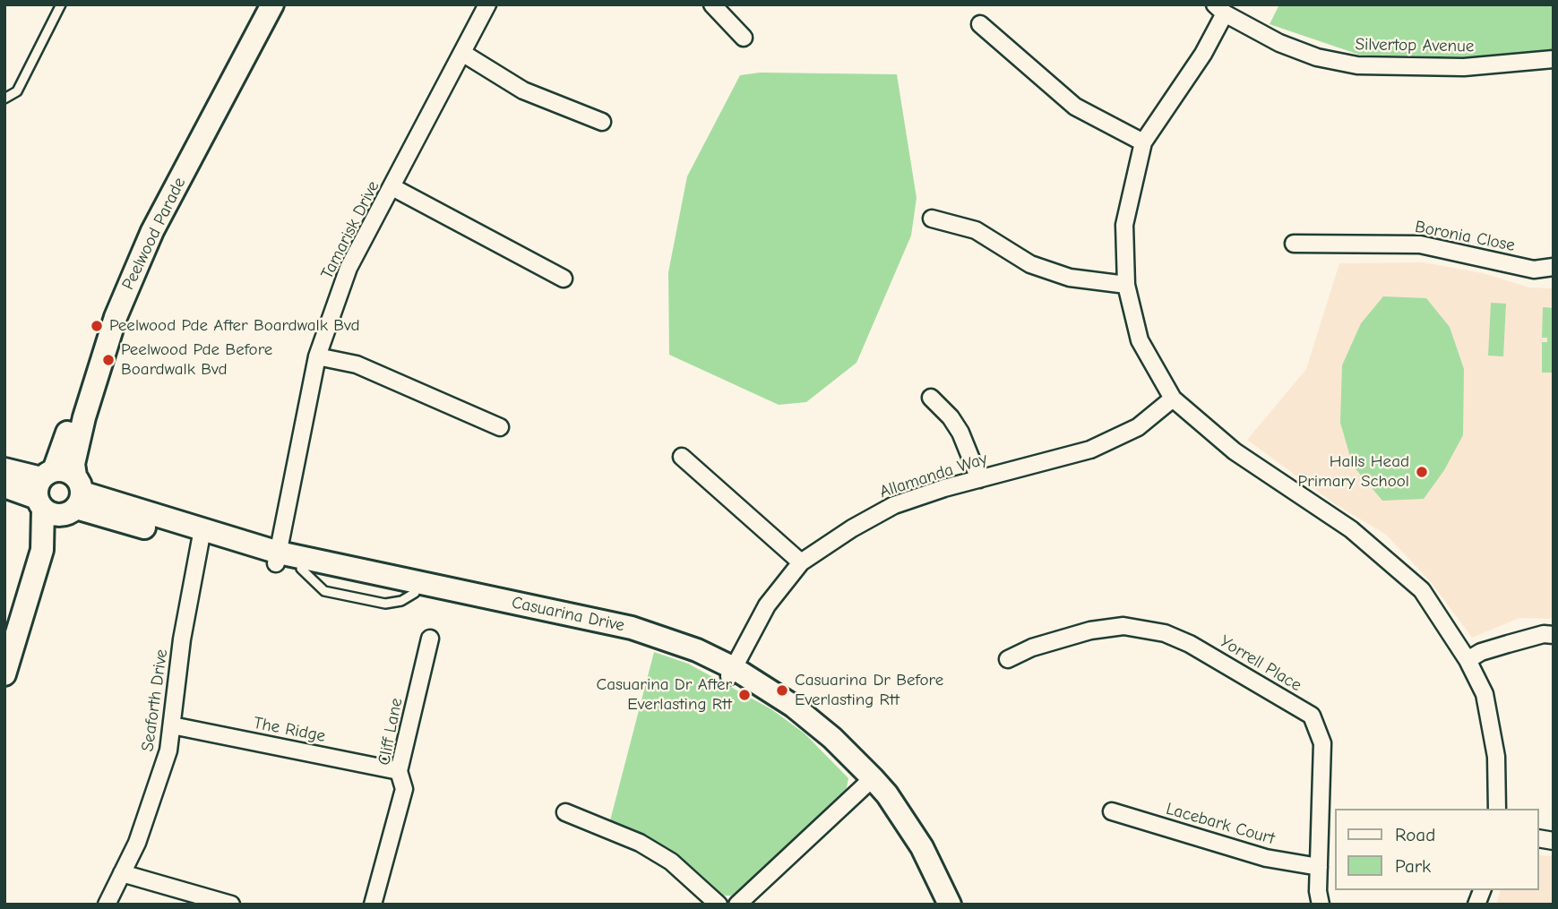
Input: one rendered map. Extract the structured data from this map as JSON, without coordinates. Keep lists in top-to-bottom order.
{
  "streets": {
    "street": [
      "Silvertop Avenue",
      "Tamarisk Drive",
      "Peelwood Parade",
      "Boronia Close",
      "Allamanda Way",
      "Casuarina Drive",
      "Yorrell Place",
      "Seaforth Drive",
      "The Ridge",
      "Cliff Lane",
      "Lacebark Court"
    ]
  },
  "crossings": [
    ["Tamarisk Drive", "Casuarina Drive"],
    ["Peelwood Parade", "Casuarina Drive"],
    ["Allamanda Way", "Casuarina Drive"],
    ["Casuarina Drive", "Seaforth Drive"],
    ["Yorrell Place", "Lacebark Court"],
    ["Seaforth Drive", "The Ridge"],
    ["The Ridge", "Cliff Lane"]
  ],
  "places": [
    "Peelwood Pde After Boardwalk Bvd",
    "Peelwood Pde Before Boardwalk Bvd",
    "Halls Head Primary School",
    "Casuarina Dr Before Everlasting Rtt",
    "Casuarina Dr After Everlasting Rtt"
  ],
  "legend": ["Road", "Park"]
}
